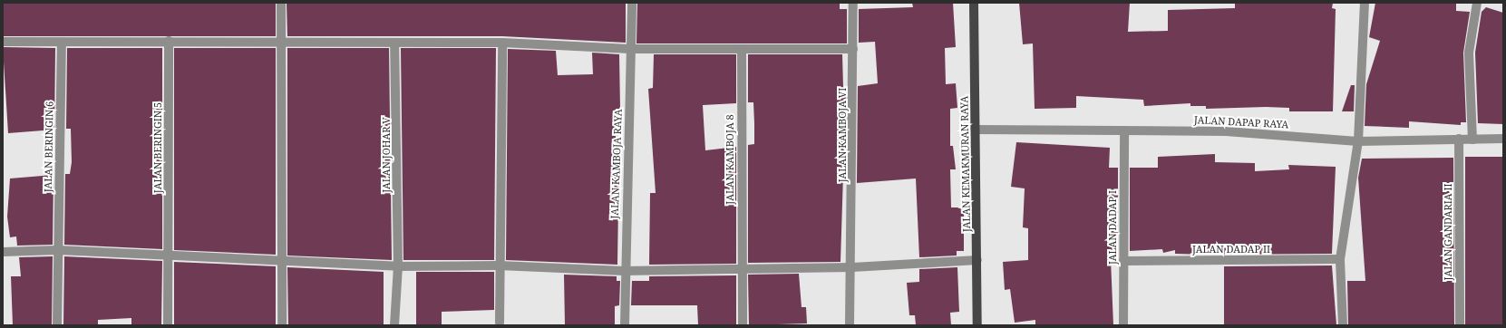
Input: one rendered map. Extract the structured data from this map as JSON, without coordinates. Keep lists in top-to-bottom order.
{
  "streets": {
    "main road": ["JALAN KEMAKMURAN RAYA"],
    "street": [
      "JALAN DAPAP RAYA",
      "JALAN KAMBOJA VI",
      "JALAN BERINGIN 6",
      "JALAN BERINGIN 5",
      "JALAN JOHAR V",
      "JALAN KAMBOJA 8",
      "JALAN KAMBOJA RAYA",
      "JALAN DADAP I",
      "JALAN GANDARIA II",
      "JALAN DADAP II"
    ]
  },
  "crossings": [
    ["JALAN DAPAP RAYA", "JALAN KEMAKMURAN RAYA"],
    ["JALAN DAPAP RAYA", "JALAN DADAP I"],
    ["JALAN DAPAP RAYA", "JALAN GANDARIA II"],
    ["JALAN DADAP I", "JALAN DADAP II"]
  ]
}
